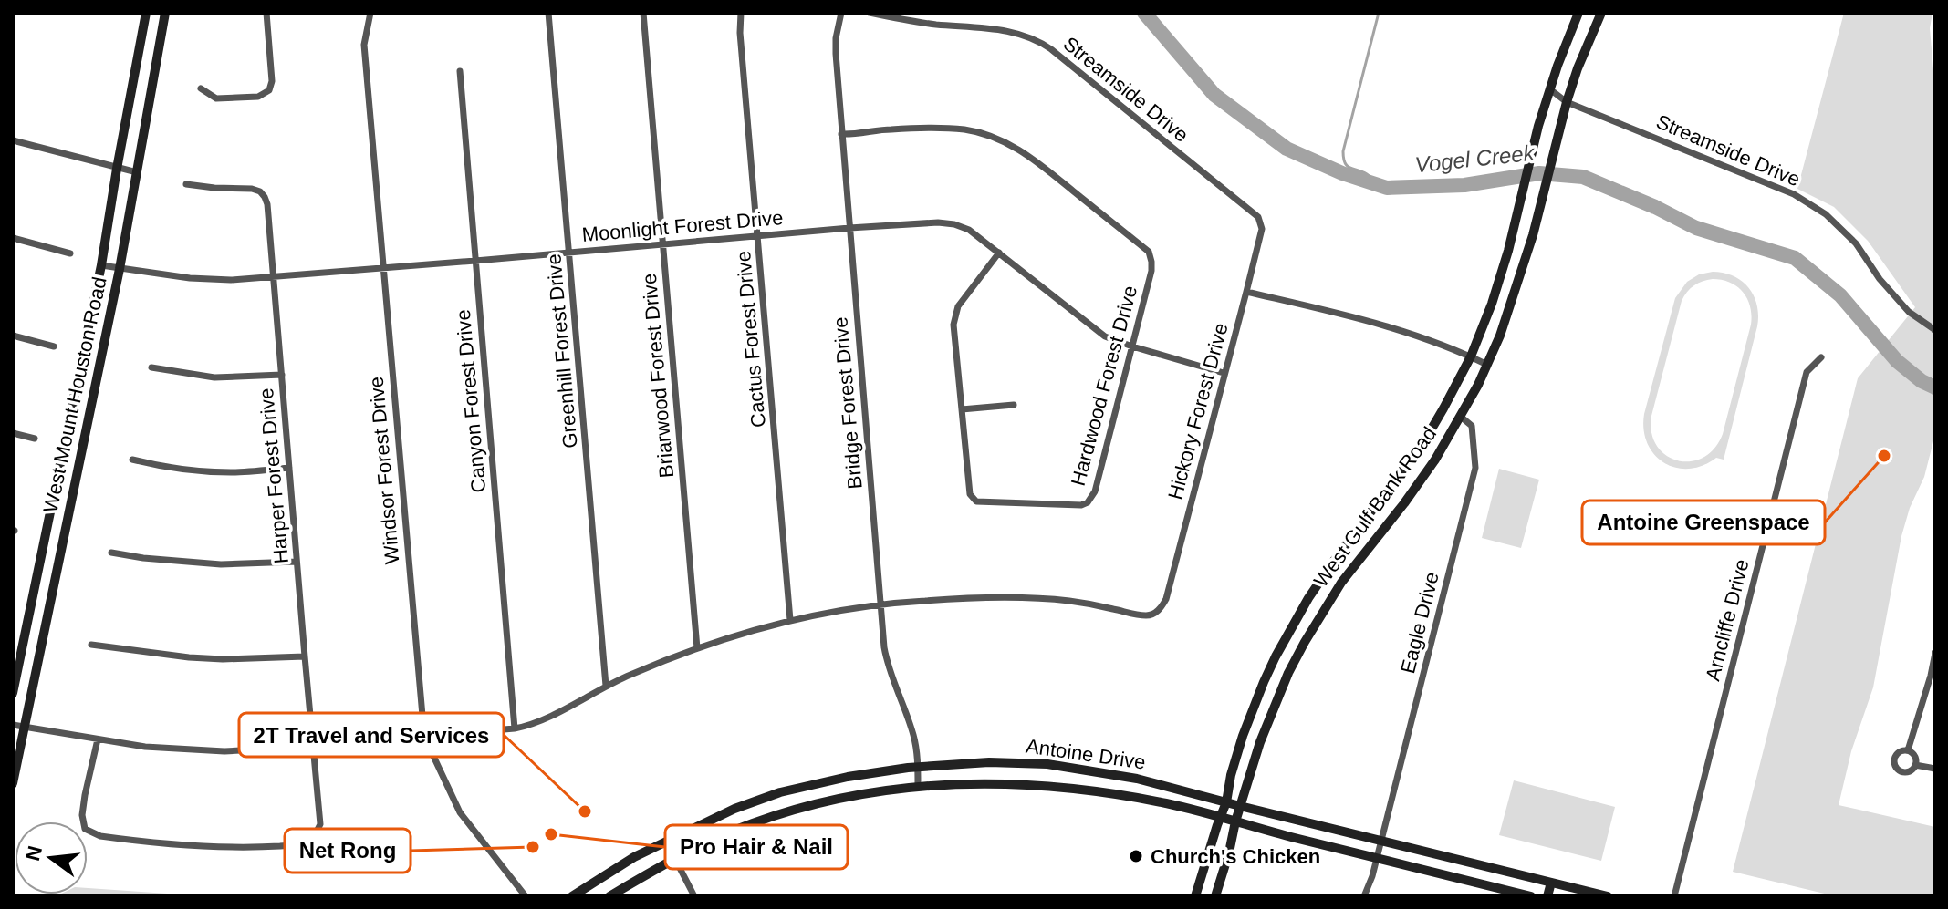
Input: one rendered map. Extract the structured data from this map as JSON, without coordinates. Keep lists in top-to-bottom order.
{
  "streets": {
    "main road": ["West Mount Houston Road", "West Gulf Bank Road", "Antoine Drive"],
    "street": [
      "Streamside Drive",
      "Moonlight Forest Drive",
      "Cactus Forest Drive",
      "Greenhill Forest Drive",
      "Briarwood Forest Drive",
      "Hardwood Forest Drive",
      "Canyon Forest Drive",
      "Bridge Forest Drive",
      "Hickory Forest Drive",
      "Windsor Forest Drive",
      "Harper Forest Drive",
      "Arncliffe Drive",
      "Eagle Drive"
    ]
  },
  "crossings": [
    ["Streamside Drive", "Hickory Forest Drive"],
    ["Streamside Drive", "West Gulf Bank Road"],
    ["Moonlight Forest Drive", "Cactus Forest Drive"],
    ["Moonlight Forest Drive", "Greenhill Forest Drive"],
    ["Moonlight Forest Drive", "Briarwood Forest Drive"],
    ["Moonlight Forest Drive", "Hardwood Forest Drive"],
    ["Moonlight Forest Drive", "West Mount Houston Road"],
    ["Moonlight Forest Drive", "Canyon Forest Drive"],
    ["Moonlight Forest Drive", "Bridge Forest Drive"],
    ["Moonlight Forest Drive", "Hickory Forest Drive"],
    ["Moonlight Forest Drive", "Windsor Forest Drive"],
    ["Moonlight Forest Drive", "Harper Forest Drive"],
    ["Hardwood Forest Drive", "Bridge Forest Drive"],
    ["Bridge Forest Drive", "Hickory Forest Drive"],
    ["Bridge Forest Drive", "Antoine Drive"],
    ["West Gulf Bank Road", "Eagle Drive"],
    ["West Gulf Bank Road", "Antoine Drive"],
    ["Eagle Drive", "Antoine Drive"]
  ],
  "water": ["Vogel Creek"],
  "places": [
    "Antoine Greenspace",
    "2T Travel and Services",
    "Pro Hair & Nail",
    "Net Rong",
    "Church's Chicken"
  ],
  "north": "left"
}
